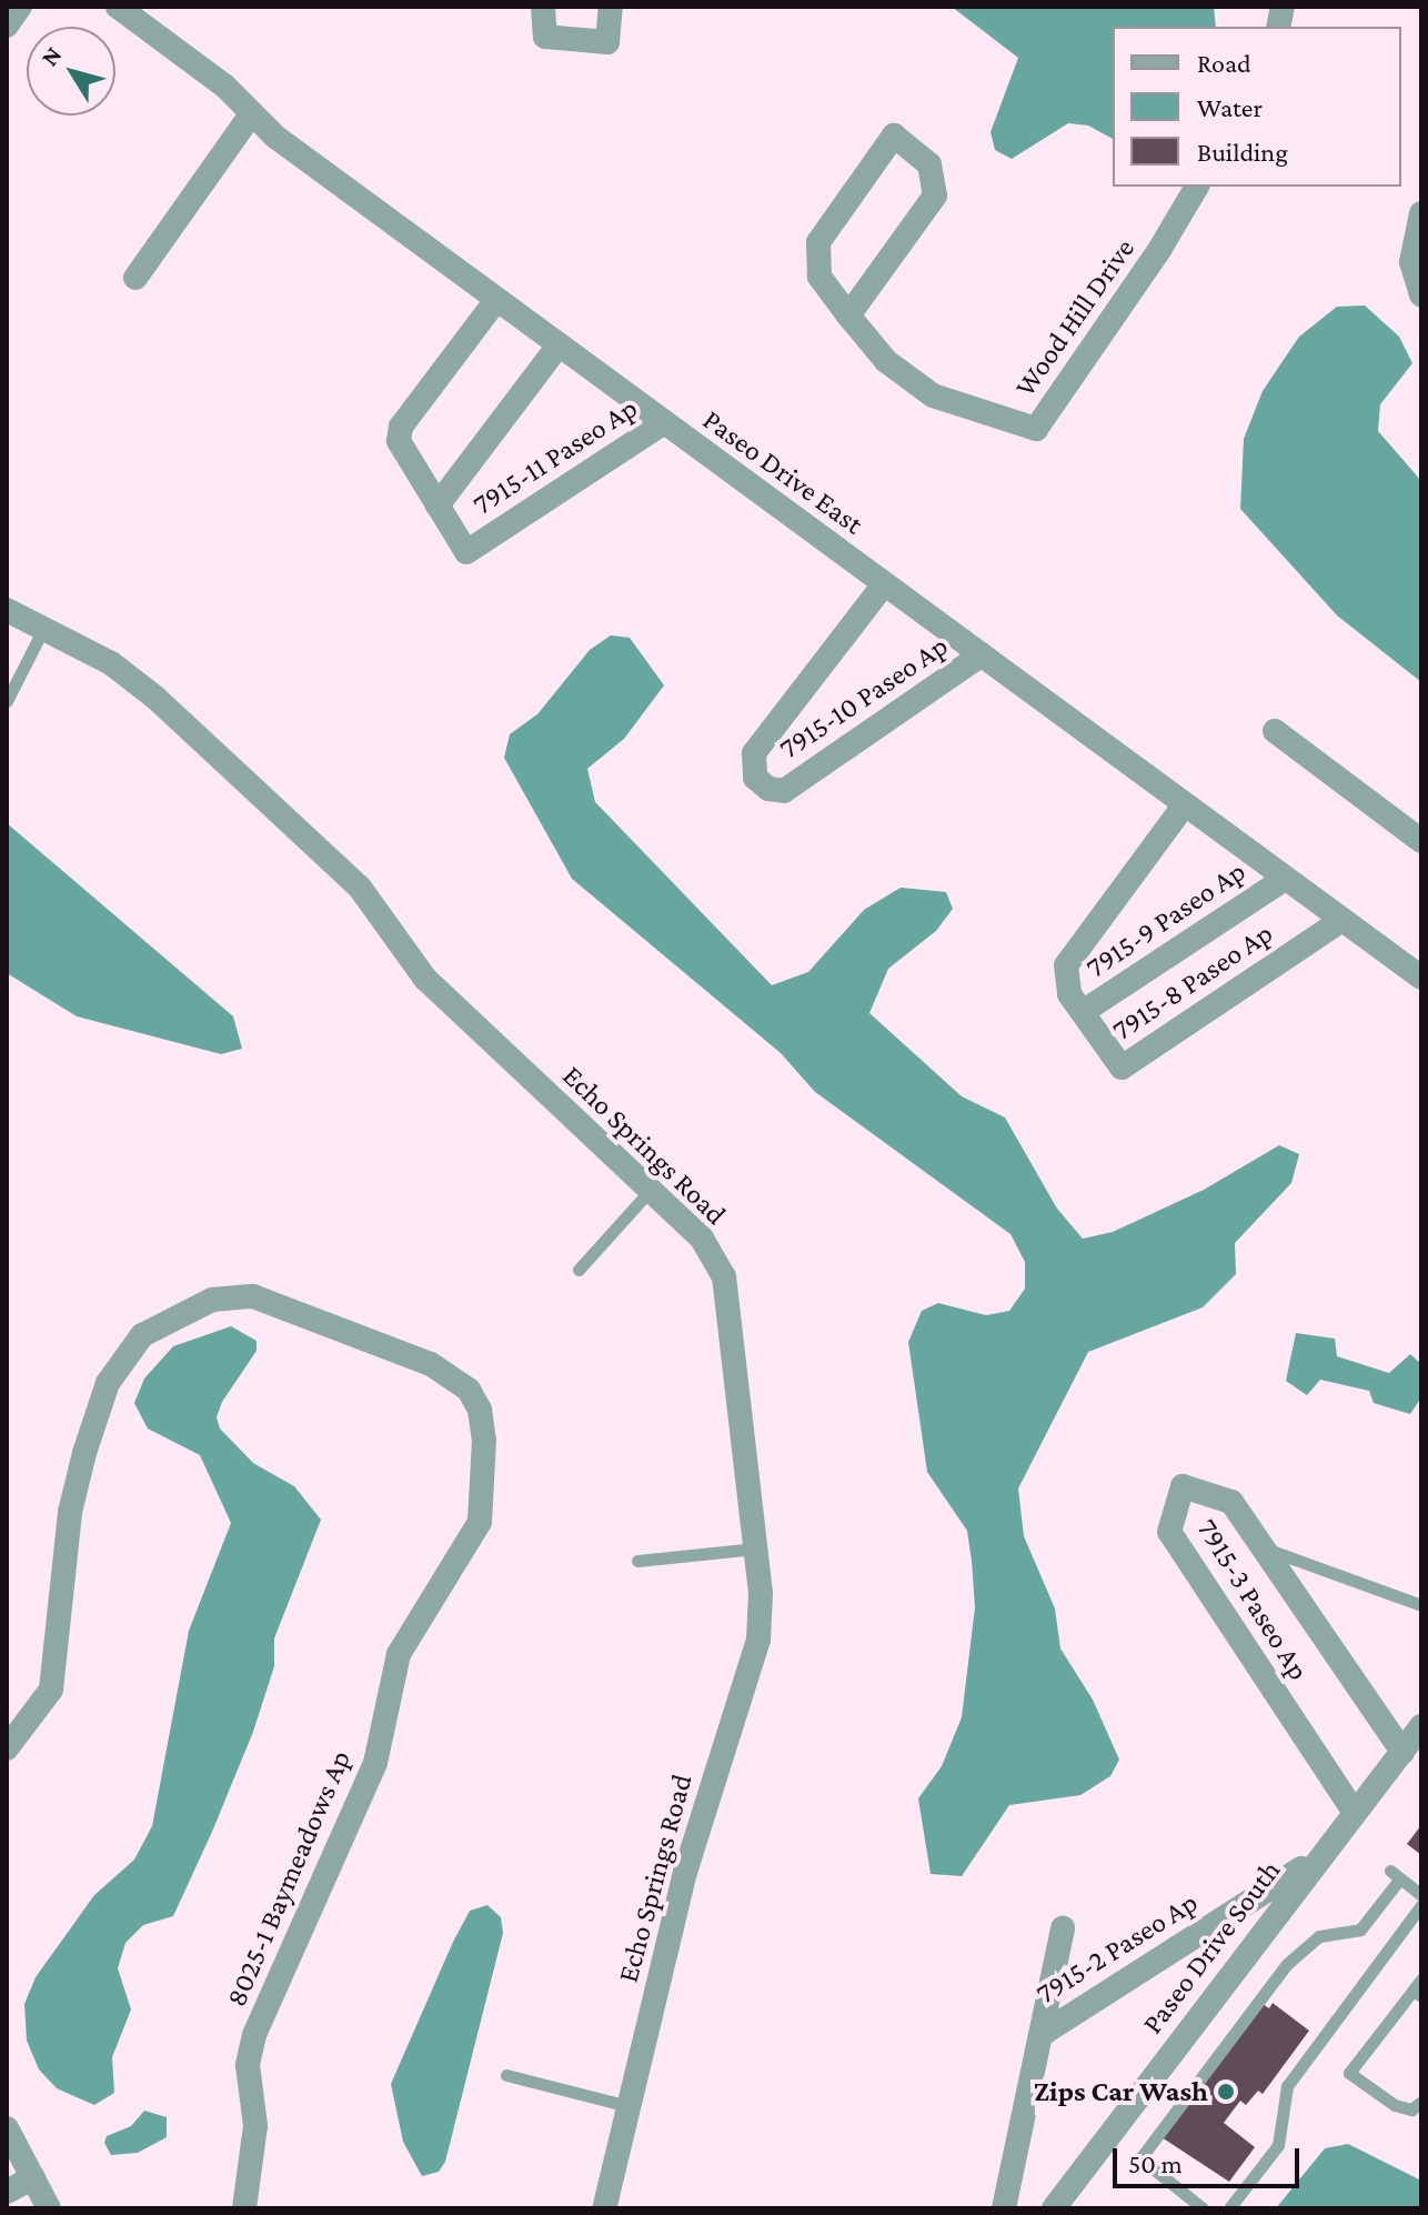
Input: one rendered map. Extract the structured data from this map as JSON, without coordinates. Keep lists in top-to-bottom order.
{
  "streets": {
    "street": [
      "Wood Hill Drive",
      "7915-11 Paseo Ap",
      "Paseo Drive East",
      "7915-10 Paseo Ap",
      "7915-9 Paseo Ap",
      "7915-8 Paseo Ap",
      "Echo Springs Road",
      "7915-3 Paseo Ap",
      "8025-1 Baymeadows Ap",
      "Paseo Drive South",
      "7915-2 Paseo Ap"
    ]
  },
  "crossings": [
    ["7915-11 Paseo Ap", "Paseo Drive East"],
    ["Paseo Drive East", "7915-10 Paseo Ap"],
    ["Paseo Drive East", "7915-9 Paseo Ap"],
    ["Paseo Drive East", "7915-8 Paseo Ap"],
    ["7915-9 Paseo Ap", "7915-8 Paseo Ap"],
    ["7915-3 Paseo Ap", "Paseo Drive South"],
    ["Paseo Drive South", "7915-2 Paseo Ap"]
  ],
  "places": ["Zips Car Wash"],
  "legend": ["Road", "Water", "Building"],
  "scale_bar": "50 m",
  "north": "top left"
}
